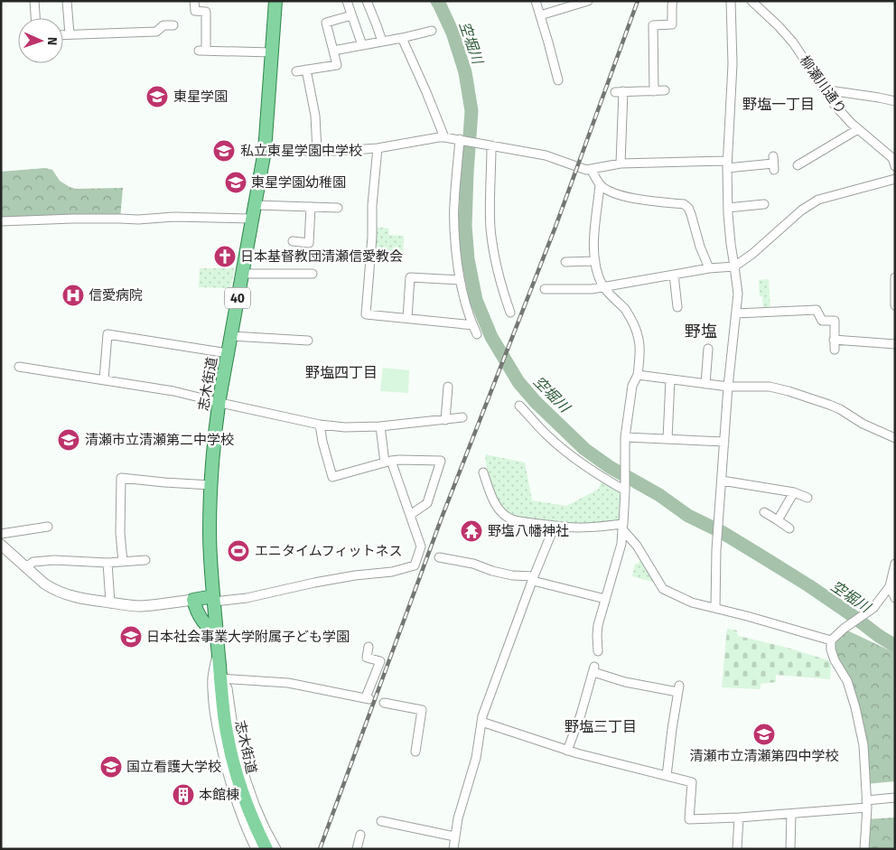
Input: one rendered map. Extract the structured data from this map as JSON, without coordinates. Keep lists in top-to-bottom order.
{
  "streets": {
    "main road": ["40", "志木街道"],
    "street": ["柳瀬川通り"]
  },
  "districts": [
    "野塩一丁目",
    "野塩",
    "野塩四丁目",
    "野塩三丁目"
  ],
  "water": ["空堀川"],
  "places": {
    "school or university": [
      "東星学園",
      "私立東星学園中学校",
      "東星学園幼稚園",
      "清瀬市立清瀬第二中学校",
      "日本社会事業大学附属子ども学園",
      "清瀬市立清瀬第四中学校",
      "国立看護大学校"
    ],
    "church": ["日本基督教団清瀬信愛教会"],
    "hospital": ["信愛病院"],
    "temple": ["野塩八幡神社"],
    "sports": ["エニタイムフィットネス"],
    "building": ["本館棟"]
  },
  "north": "right"
}
